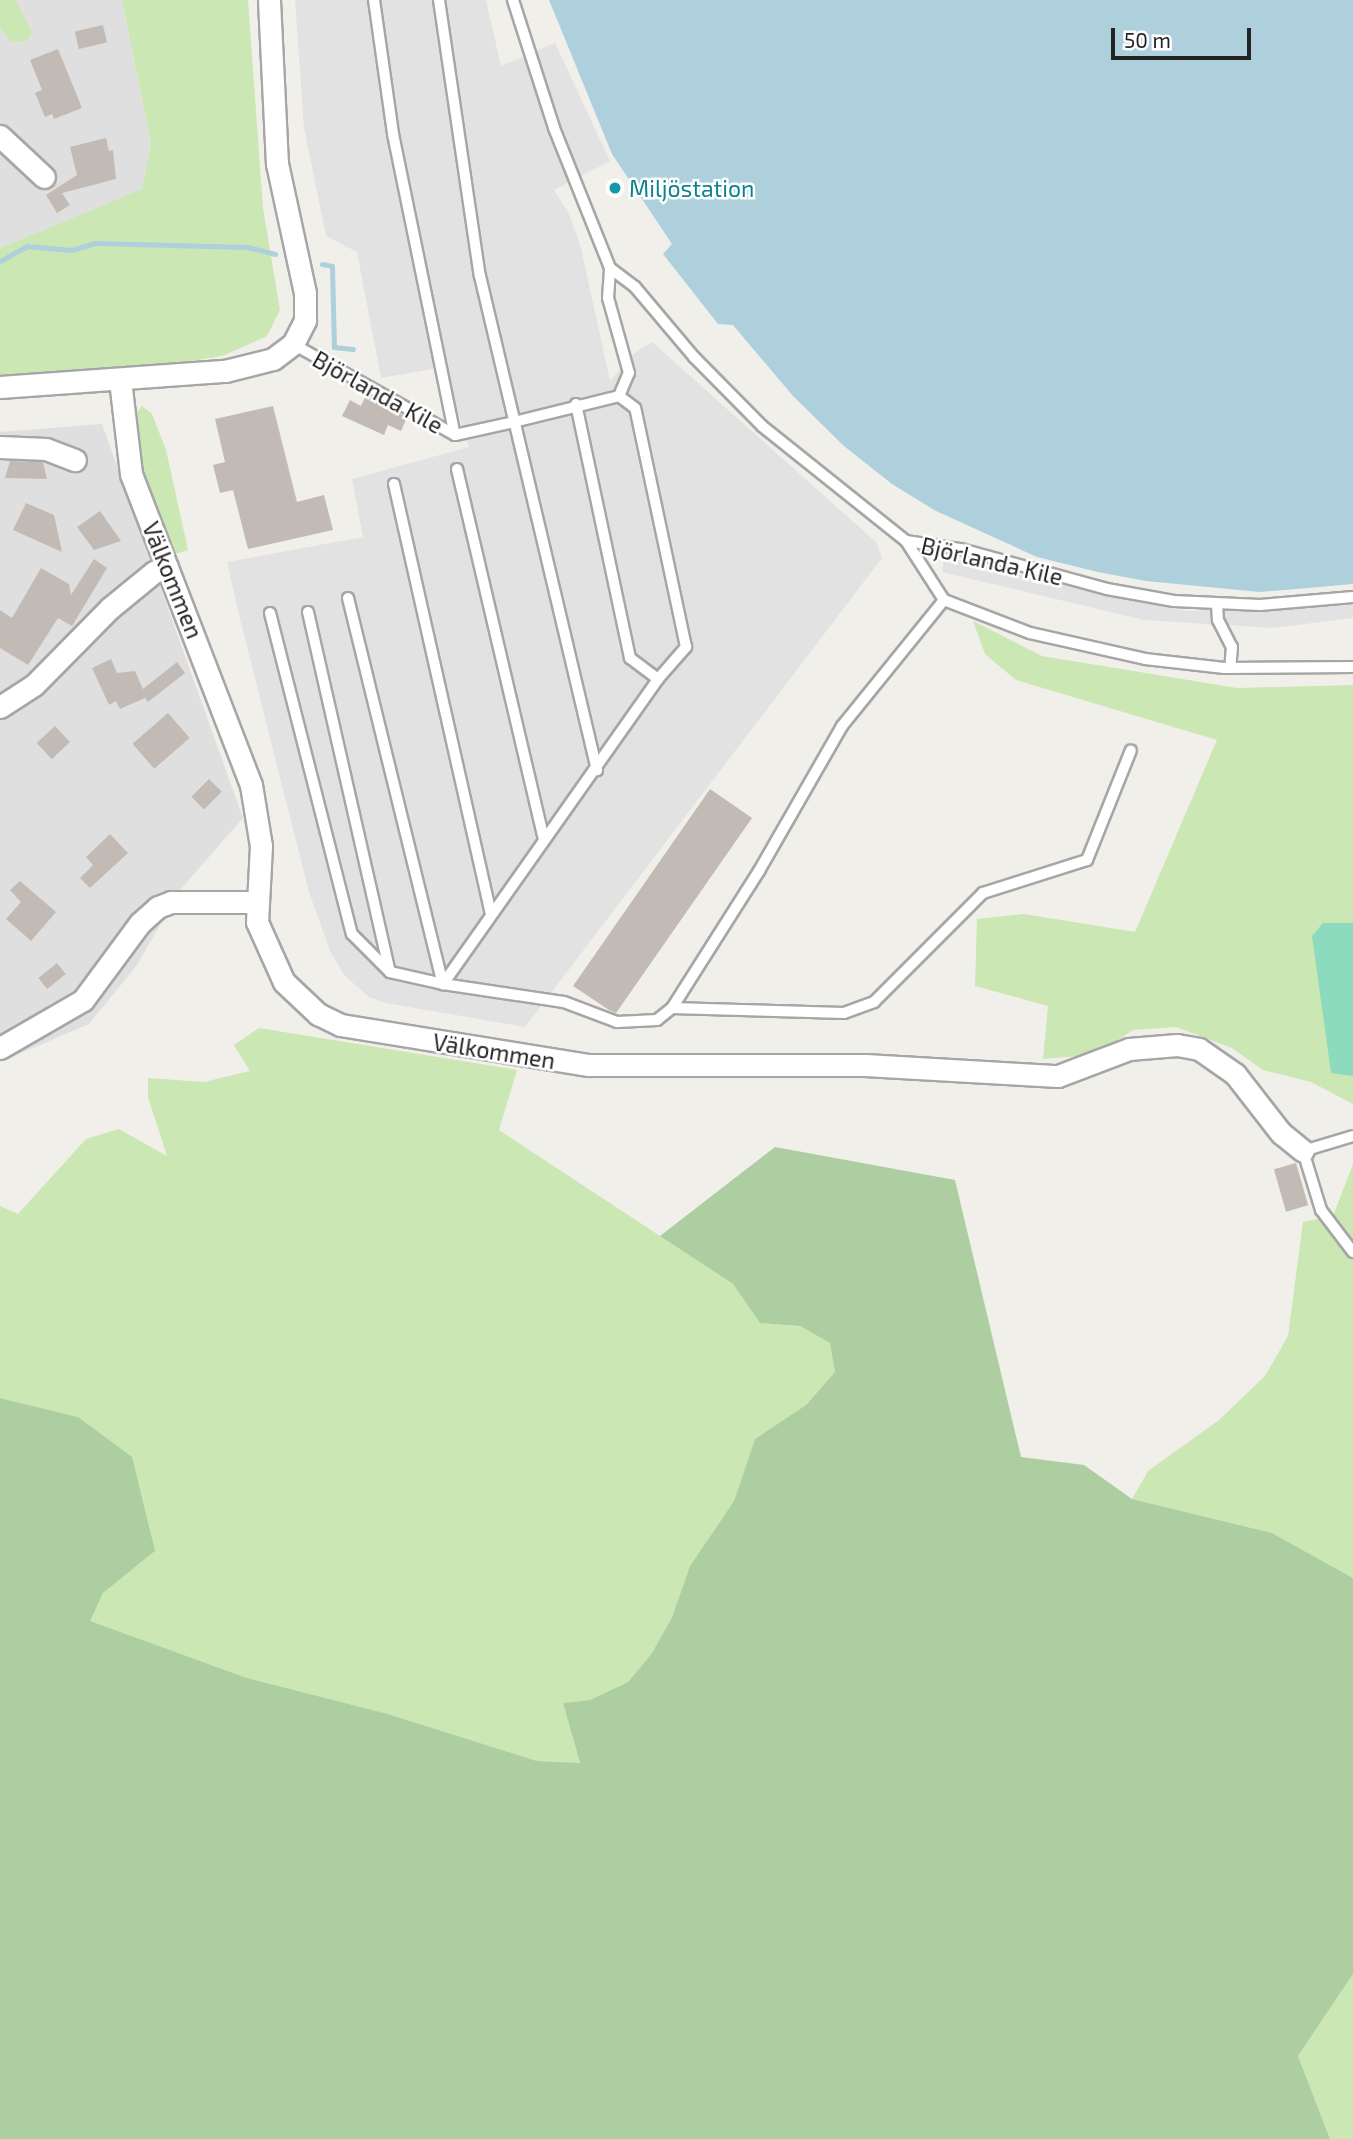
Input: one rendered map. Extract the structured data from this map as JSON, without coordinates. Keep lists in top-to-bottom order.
{
  "streets": {
    "street": ["Björlanda Kile", "Välkommen"]
  },
  "crossings": [
    ["Björlanda Kile", "Välkommen"]
  ],
  "places": ["Miljöstation"],
  "scale_bar": "50 m"
}
